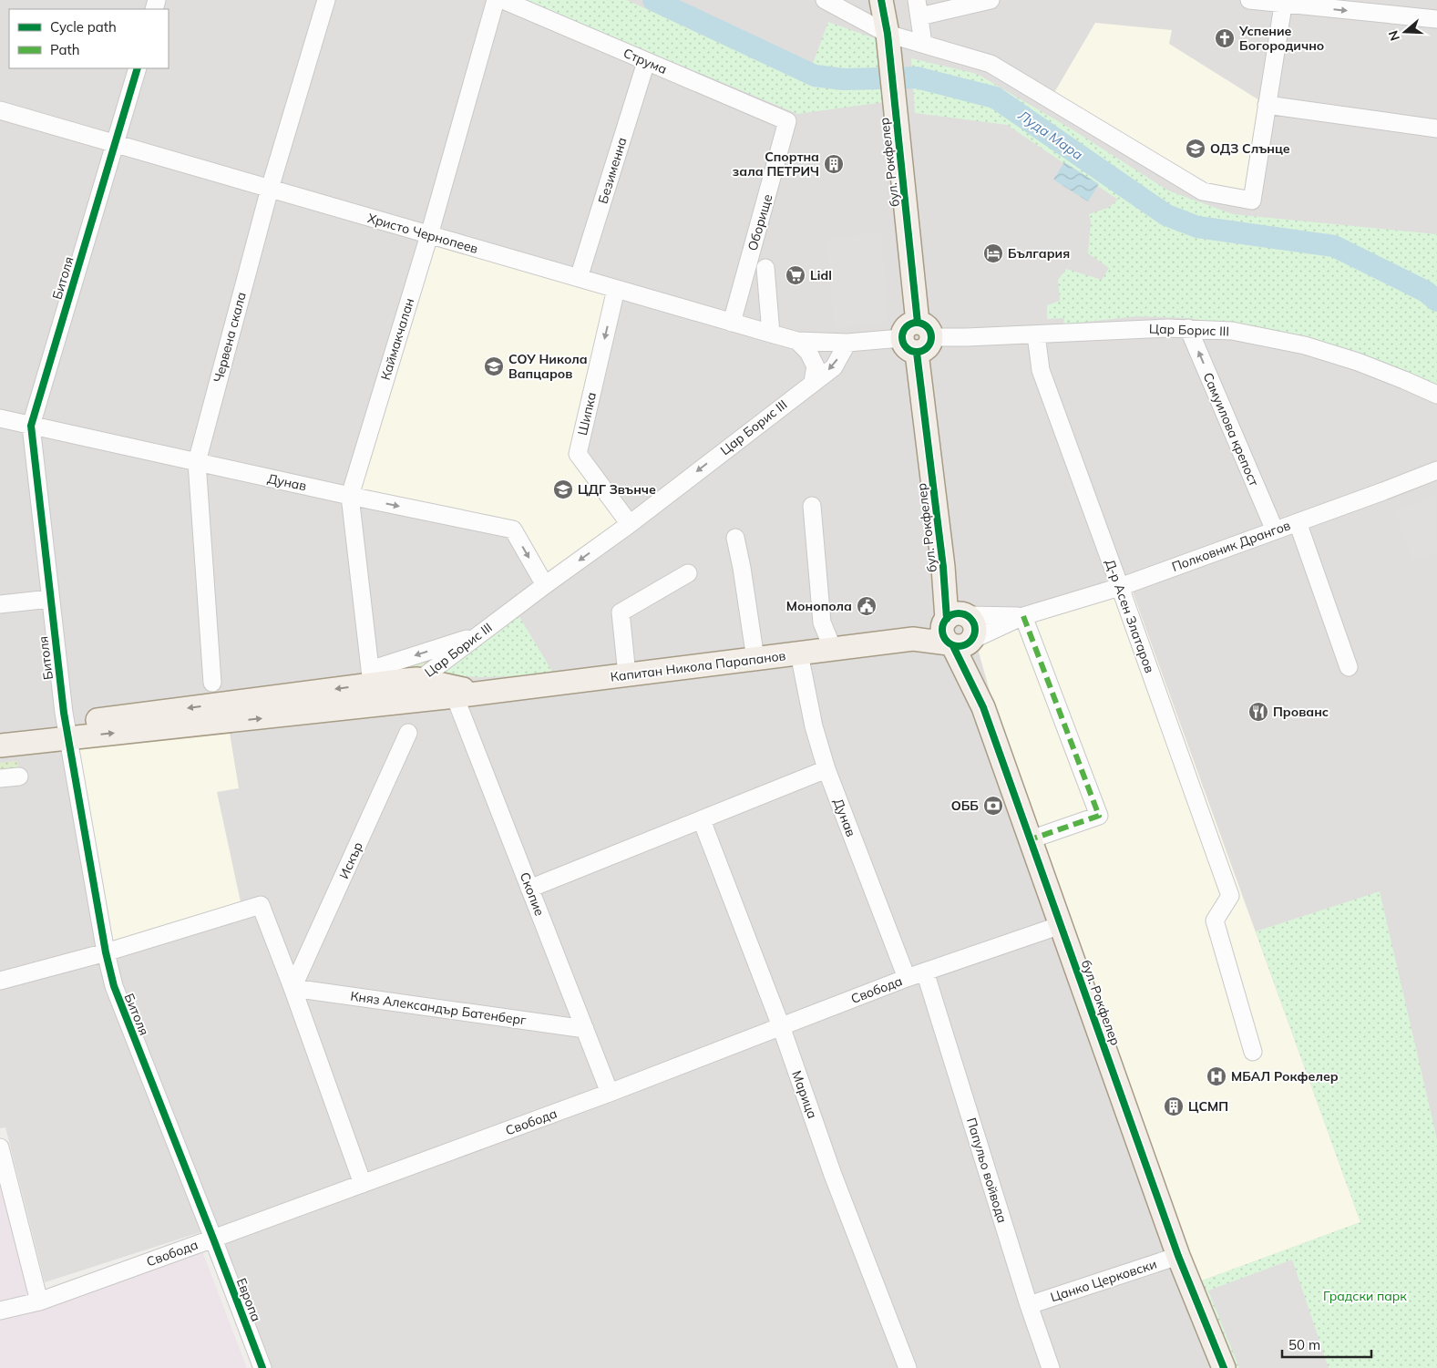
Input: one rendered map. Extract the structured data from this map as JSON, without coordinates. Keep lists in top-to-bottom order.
{
  "streets": {
    "main road": ["бул. Рокфелер", "Цар Борис III", "Капитан Никола Парапанов"],
    "street": [
      "Струма",
      "Безименна",
      "Оборище",
      "Христо Чернопеев",
      "Битоля",
      "Червена скала",
      "Каймакчалан",
      "Шипка",
      "Самуилова крепост",
      "Дунав",
      "Полковник Дрангов",
      "Д-р Асен Златаров",
      "Искър",
      "Скопие",
      "Свобода",
      "Княз Александър Батенберг",
      "Марица",
      "Папульо войвода",
      "Цанко Церковски",
      "Европа"
    ]
  },
  "crossings": [
    ["Струма", "Безименна"],
    ["Струма", "Оборище"],
    ["бул. Рокфелер", "Цар Борис III"],
    ["бул. Рокфелер", "Полковник Дрангов"],
    ["бул. Рокфелер", "Капитан Никола Парапанов"],
    ["бул. Рокфелер", "Свобода"],
    ["бул. Рокфелер", "Цанко Церковски"],
    ["Безименна", "Христо Чернопеев"],
    ["Оборище", "Христо Чернопеев"],
    ["Христо Чернопеев", "Битоля"],
    ["Христо Чернопеев", "Цар Борис III"],
    ["Христо Чернопеев", "Червена скала"],
    ["Христо Чернопеев", "Каймакчалан"],
    ["Христо Чернопеев", "Шипка"],
    ["Битоля", "Цар Борис III"],
    ["Битоля", "Дунав"],
    ["Битоля", "Свобода"],
    ["Битоля", "Европа"],
    ["Цар Борис III", "Каймакчалан"],
    ["Цар Борис III", "Шипка"],
    ["Цар Борис III", "Самуилова крепост"],
    ["Цар Борис III", "Дунав"],
    ["Цар Борис III", "Д-р Асен Златаров"],
    ["Цар Борис III", "Капитан Никола Парапанов"],
    ["Червена скала", "Дунав"],
    ["Каймакчалан", "Дунав"],
    ["Самуилова крепост", "Полковник Дрангов"],
    ["Дунав", "Капитан Никола Парапанов"],
    ["Дунав", "Свобода"],
    ["Полковник Дрангов", "Д-р Асен Златаров"],
    ["Полковник Дрангов", "Капитан Никола Парапанов"],
    ["Капитан Никола Парапанов", "Скопие"],
    ["Искър", "Княз Александър Батенберг"],
    ["Скопие", "Свобода"],
    ["Скопие", "Княз Александър Батенберг"],
    ["Свобода", "Марица"],
    ["Свобода", "Папульо войвода"],
    ["Свобода", "Европа"],
    ["Папульо войвода", "Цанко Церковски"]
  ],
  "one_way": ["Шипка", "Самуилова крепост"],
  "water": ["Луда Мара"],
  "parks": ["Градски парк"],
  "places": {
    "church": ["Успение Богородично"],
    "school or university": ["ОДЗ Слънце", "СОУ Никола Вапцаров", "ЦДГ Звънче"],
    "building": ["Спортна зала ПЕТРИЧ", "ЦСМП"],
    "hotel": ["България"],
    "supermarket": ["Lidl"],
    "public building": ["Монопола"],
    "restaurant": ["Прованс"],
    "bank": ["ОББ"],
    "hospital": ["МБАЛ Рокфелер"]
  },
  "legend": ["Cycle path", "Path"],
  "scale_bar": "50 m",
  "north": "left"
}
